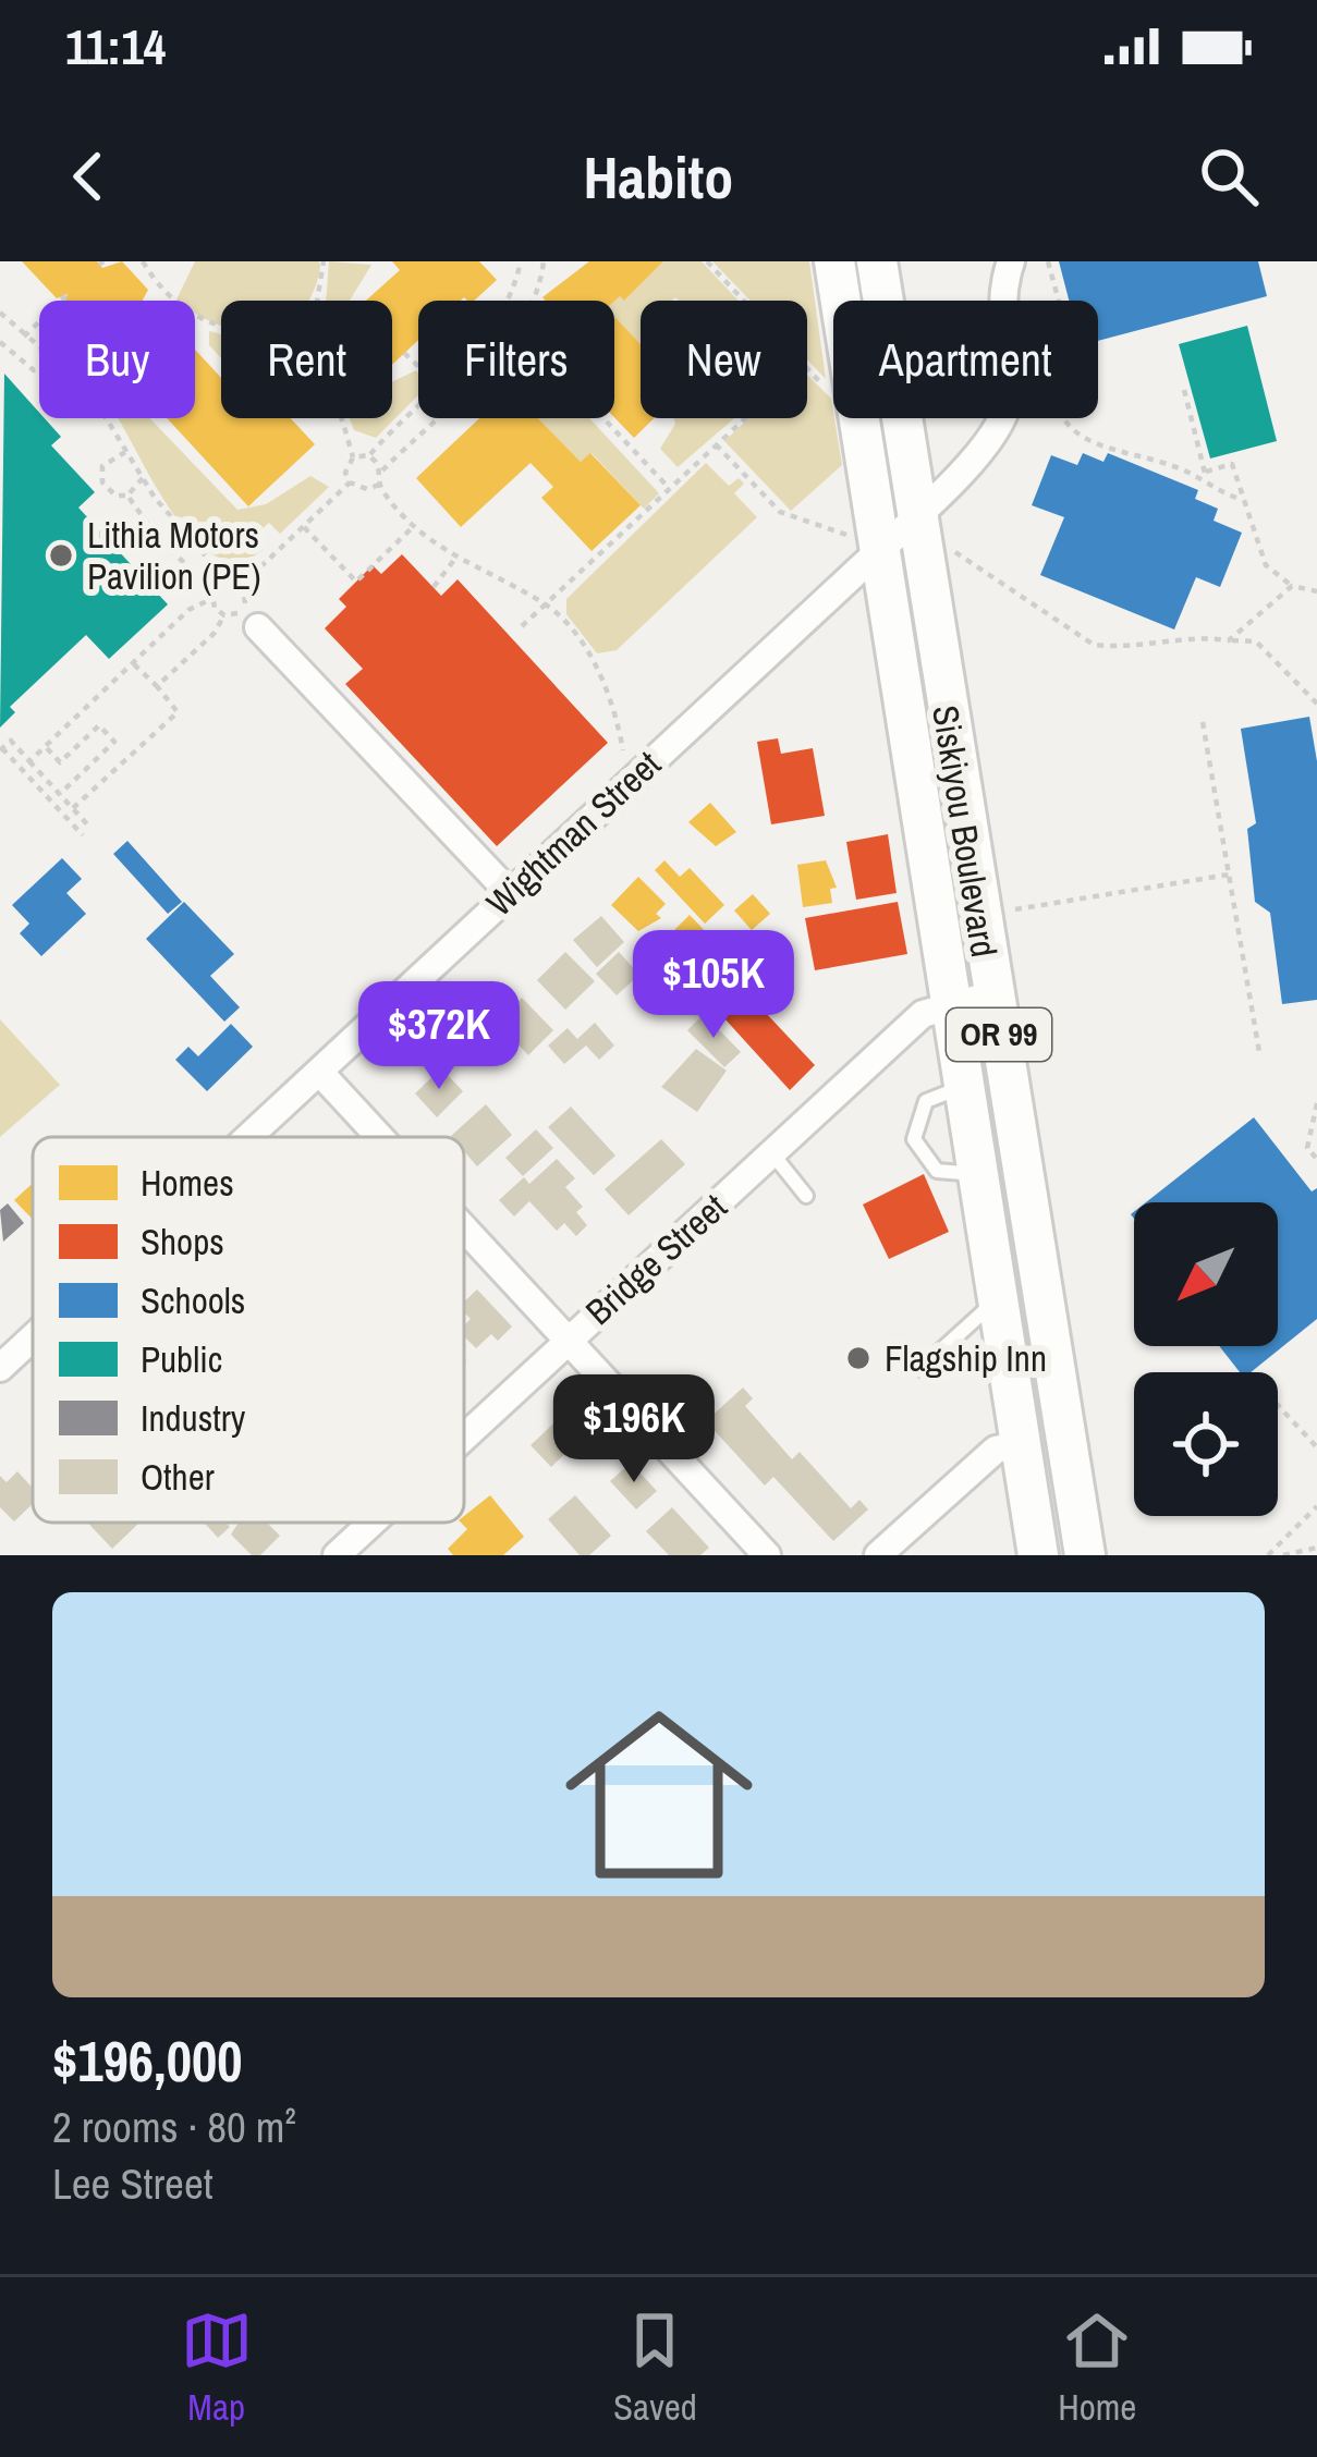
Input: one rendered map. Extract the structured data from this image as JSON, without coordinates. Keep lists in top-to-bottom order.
{
  "streets": {
    "main road": ["Siskiyou Boulevard", "OR 99"],
    "street": ["Wightman Street", "Bridge Street"]
  },
  "crossings": [
    ["Siskiyou Boulevard", "Wightman Street"],
    ["Siskiyou Boulevard", "Bridge Street"]
  ],
  "places": ["Lithia Motors Pavilion (PE)", "Flagship Inn"],
  "legend": [
    "Homes",
    "Shops",
    "Schools",
    "Public",
    "Industry",
    "Other"
  ],
  "north": "bottom left",
  "page": {
    "status": "11:14",
    "header": "Habito",
    "chip": [
      "Buy",
      "Rent",
      "Filters",
      "New",
      "Apartment"
    ],
    "price": ["$105K", "$372K", "$196K"],
    "list": [
      {
        "name": "$196,000",
        "note": "2 rooms · 80 m² · Lee Street"
      }
    ],
    "tabs": ["Map", "Saved", "Home"]
  }
}
